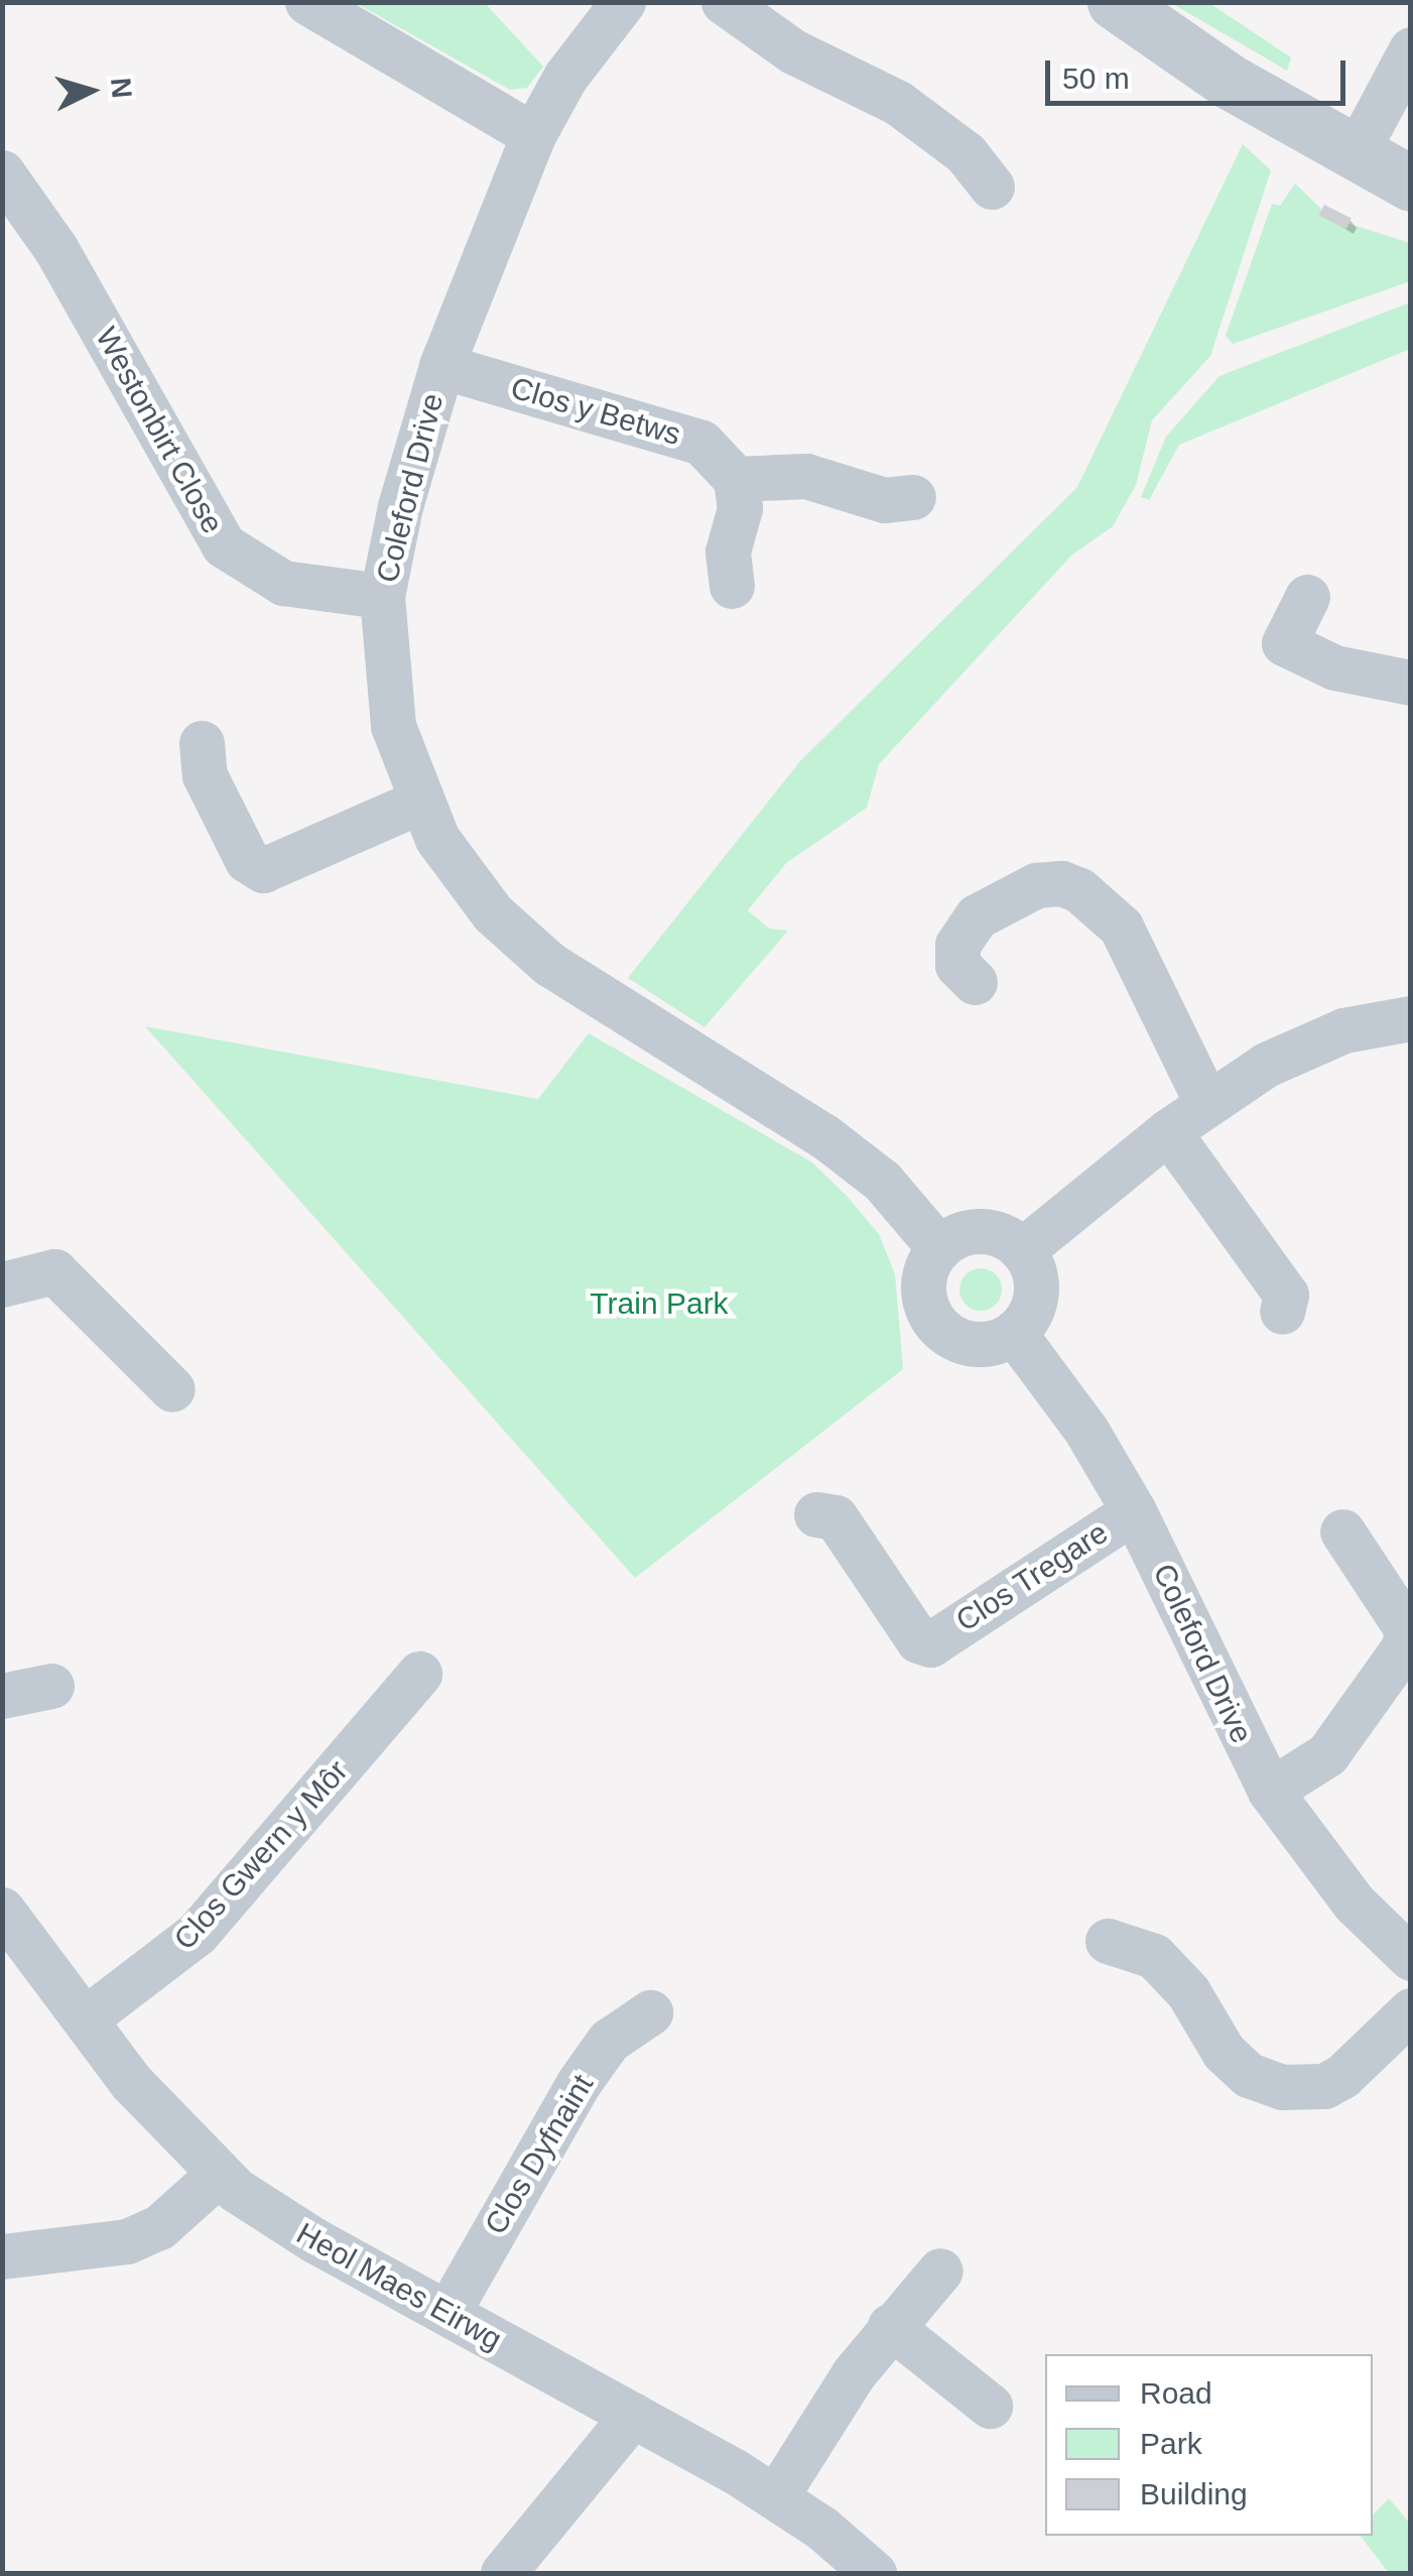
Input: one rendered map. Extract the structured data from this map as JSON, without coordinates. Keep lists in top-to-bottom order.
{
  "streets": {
    "street": [
      "Clos y Betws",
      "Westonbirt Close",
      "Coleford Drive",
      "Clos Tregare",
      "Clos Gwern y Môr",
      "Clos Dyfnaint",
      "Heol Maes Eirwg"
    ]
  },
  "crossings": [
    ["Clos y Betws", "Coleford Drive"],
    ["Westonbirt Close", "Coleford Drive"],
    ["Coleford Drive", "Clos Tregare"],
    ["Clos Gwern y Môr", "Heol Maes Eirwg"],
    ["Clos Dyfnaint", "Heol Maes Eirwg"]
  ],
  "parks": ["Train Park"],
  "legend": ["Road", "Park", "Building"],
  "scale_bar": "50 m",
  "north": "right"
}
